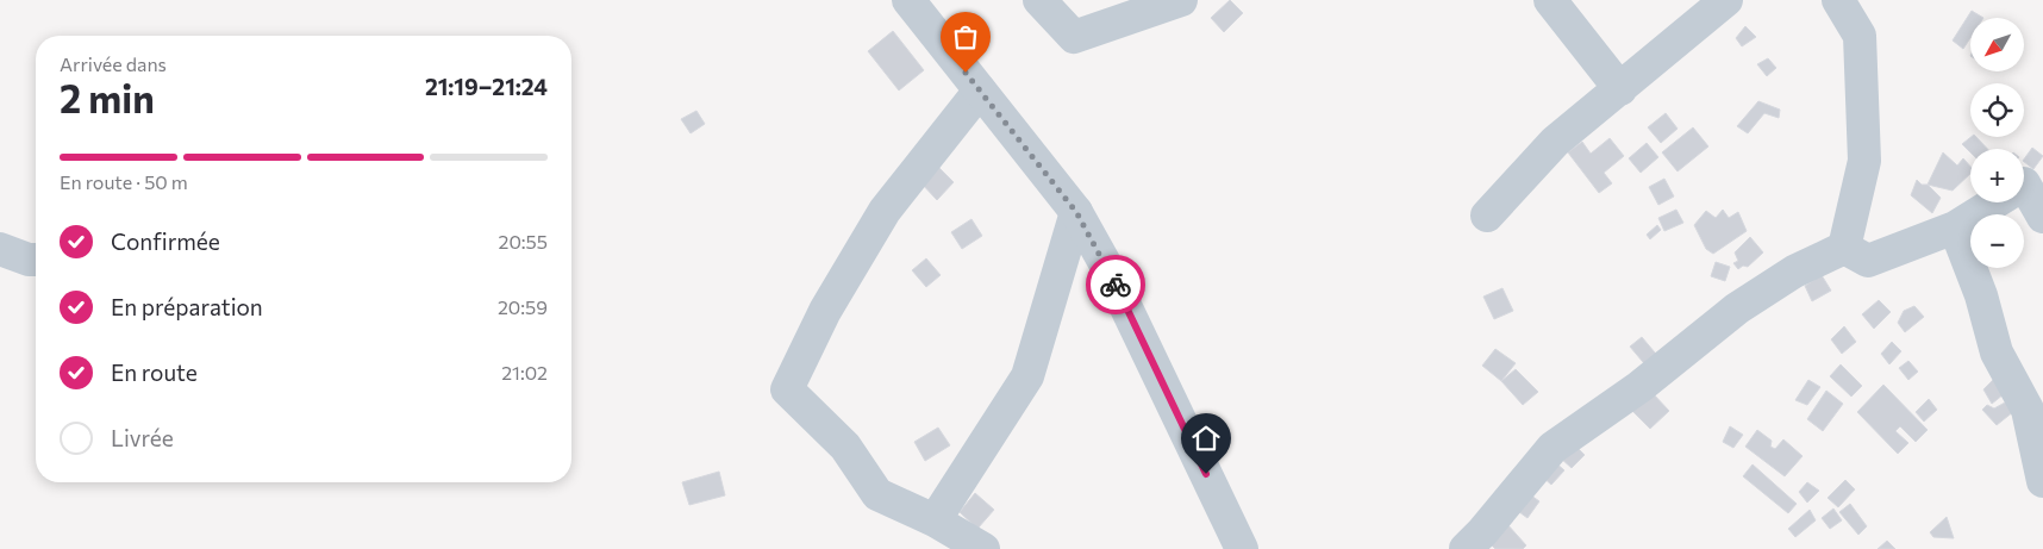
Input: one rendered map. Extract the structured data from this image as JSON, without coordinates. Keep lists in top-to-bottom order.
{
  "north": "bottom left",
  "page": {
    "map_buttons": ["+", "−"],
    "heading": ["2 min", "Arrivée dans", "21:19–21:24"],
    "bar": "En route · 50 m",
    "list": [
      ["Confirmée", "20:55"],
      ["En préparation", "20:59"],
      ["En route", "21:02"],
      "Livrée"
    ]
  }
}
